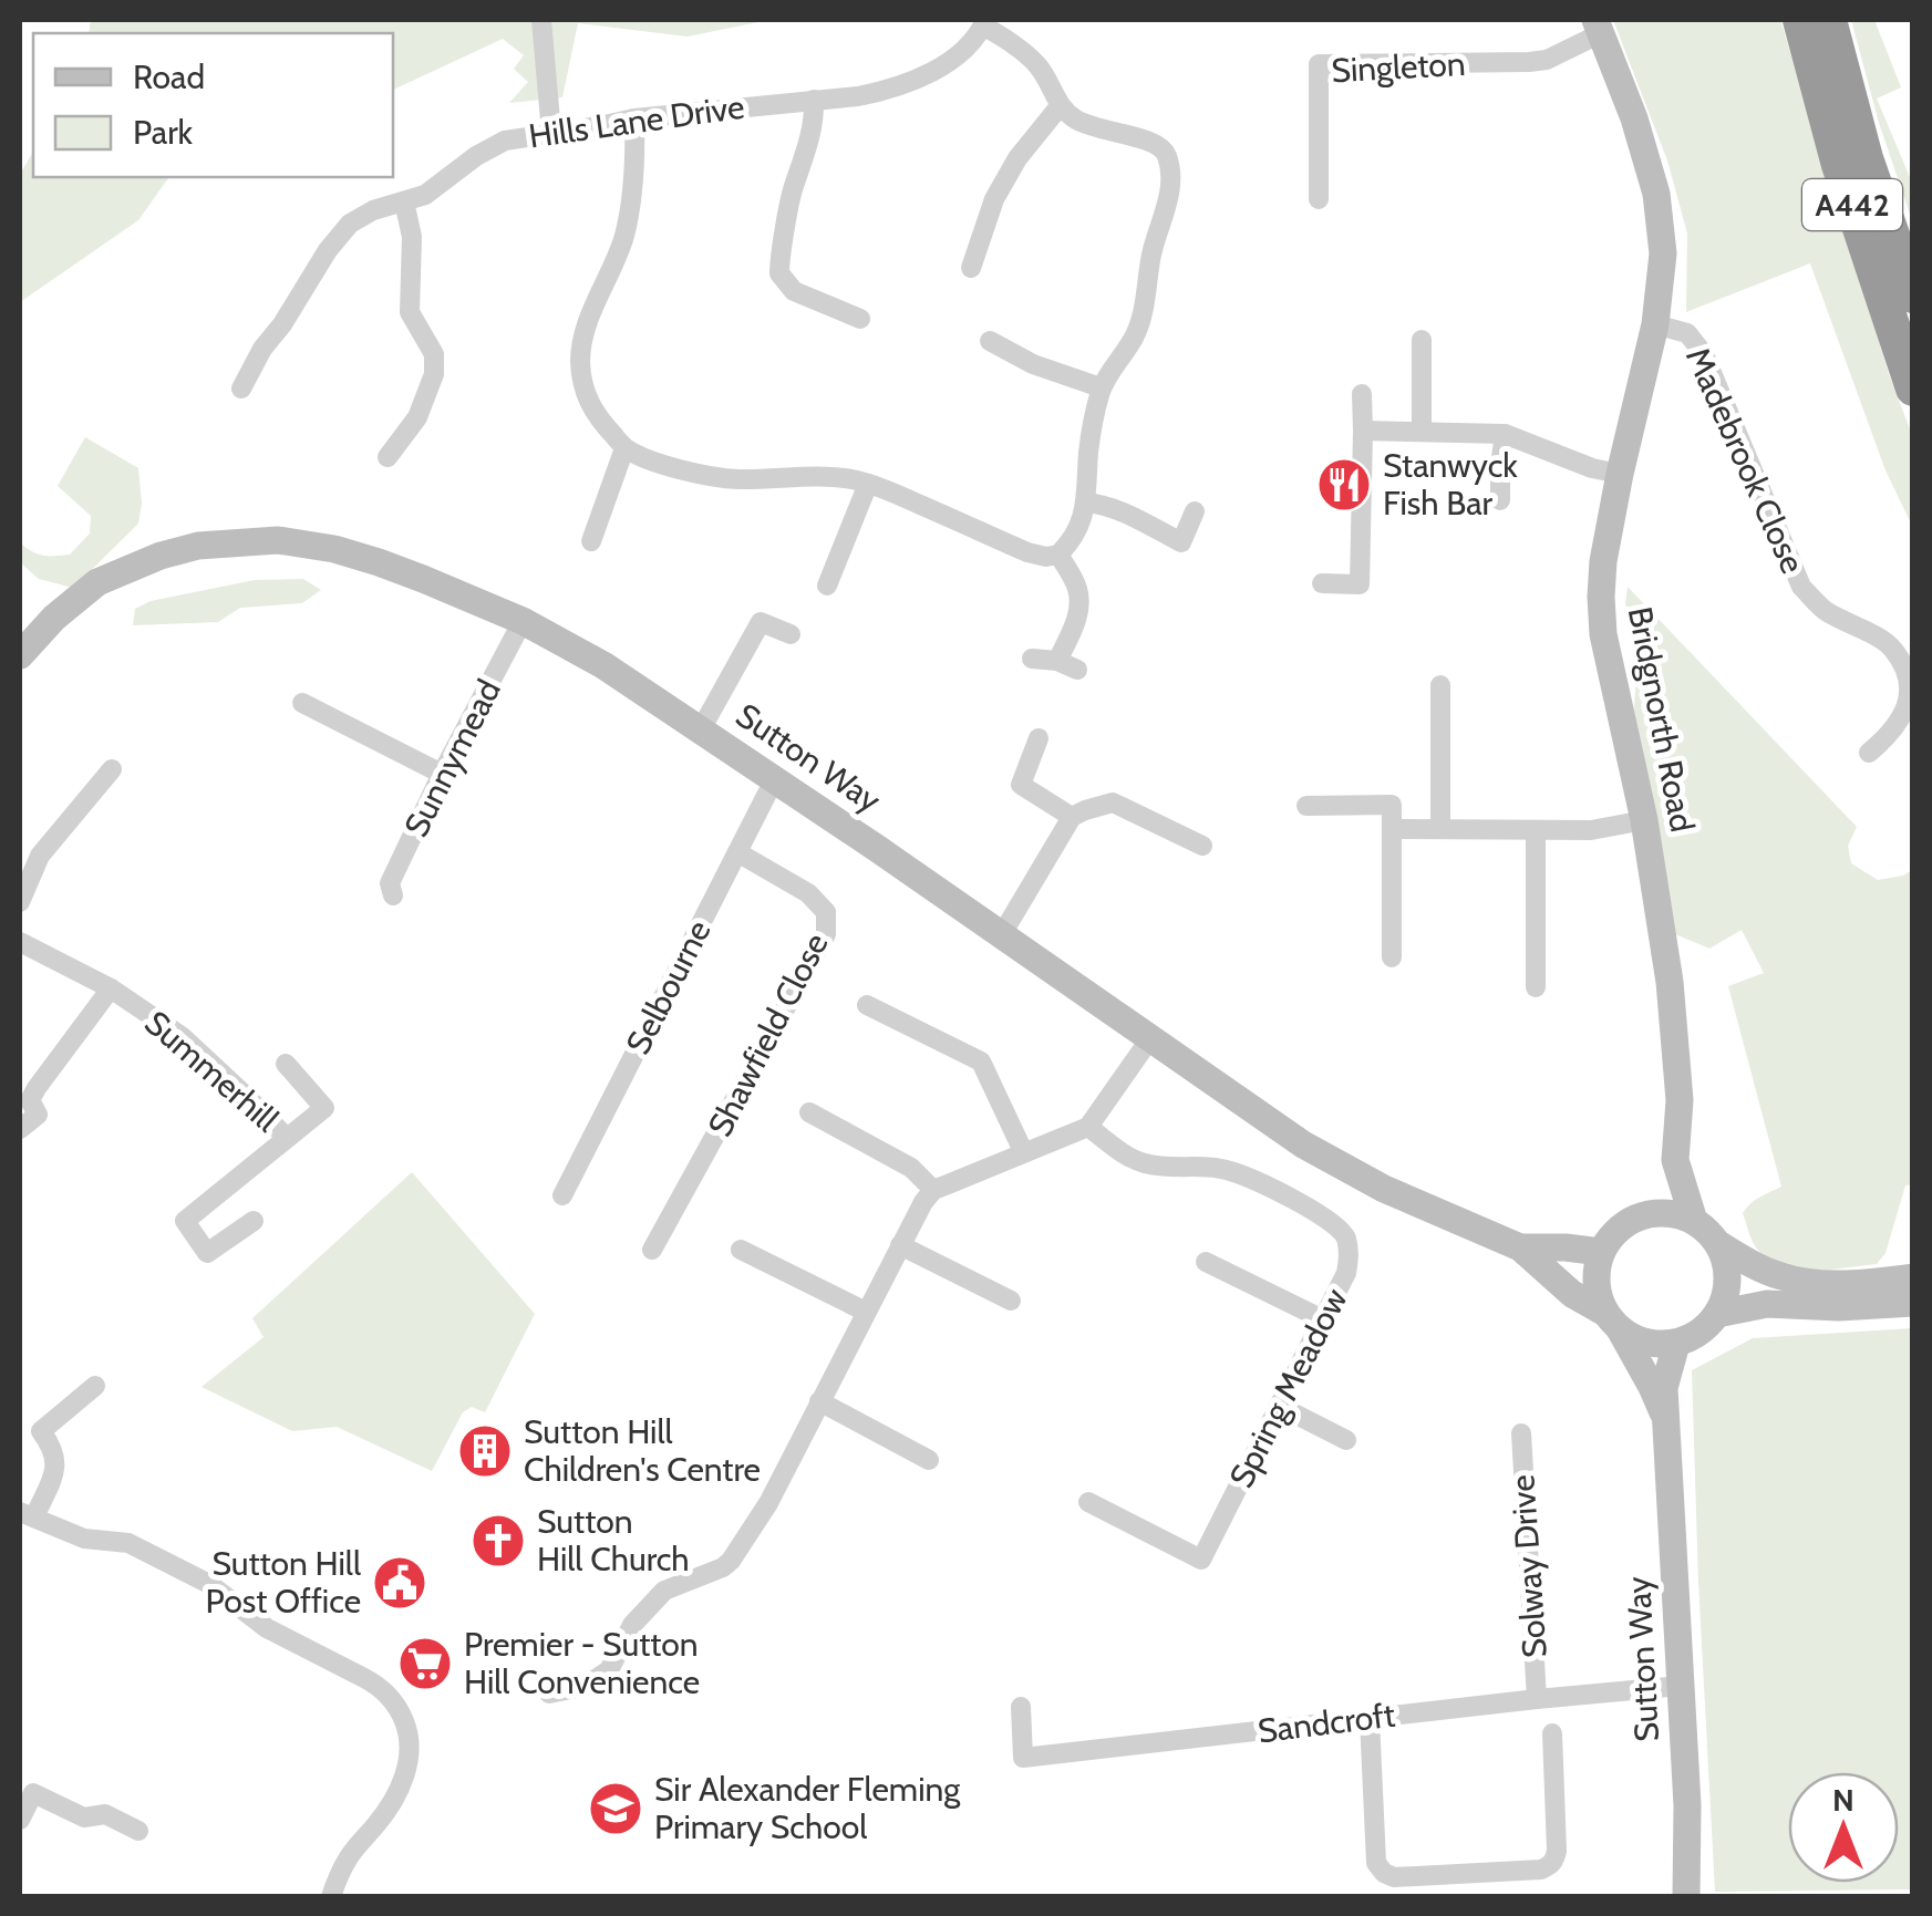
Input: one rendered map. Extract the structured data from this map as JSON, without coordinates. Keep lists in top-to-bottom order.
{
  "streets": {
    "highway": ["A442"],
    "street": [
      "Singleton",
      "Hills Lane Drive",
      "Madebrook Close",
      "Bridgnorth Road",
      "Sunnymead",
      "Sutton Way",
      "Selbourne",
      "Shawfield Close",
      "Summerhill",
      "Spring Meadow",
      "Solway Drive",
      "Sandcroft"
    ]
  },
  "crossings": [
    ["Singleton", "Bridgnorth Road"],
    ["Madebrook Close", "Bridgnorth Road"],
    ["Sunnymead", "Sutton Way"],
    ["Sutton Way", "Selbourne"],
    ["Sutton Way", "Sandcroft"],
    ["Selbourne", "Shawfield Close"],
    ["Solway Drive", "Sandcroft"]
  ],
  "places": {
    "restaurant": ["Stanwyck Fish Bar"],
    "building": ["Sutton Hill Children's Centre"],
    "church": ["Sutton Hill Church"],
    "public building": ["Sutton Hill Post Office"],
    "supermarket": ["Premier - Sutton Hill Convenience"],
    "school or university": ["Sir Alexander Fleming Primary School"]
  },
  "legend": ["Road", "Park"],
  "north": "top"
}
